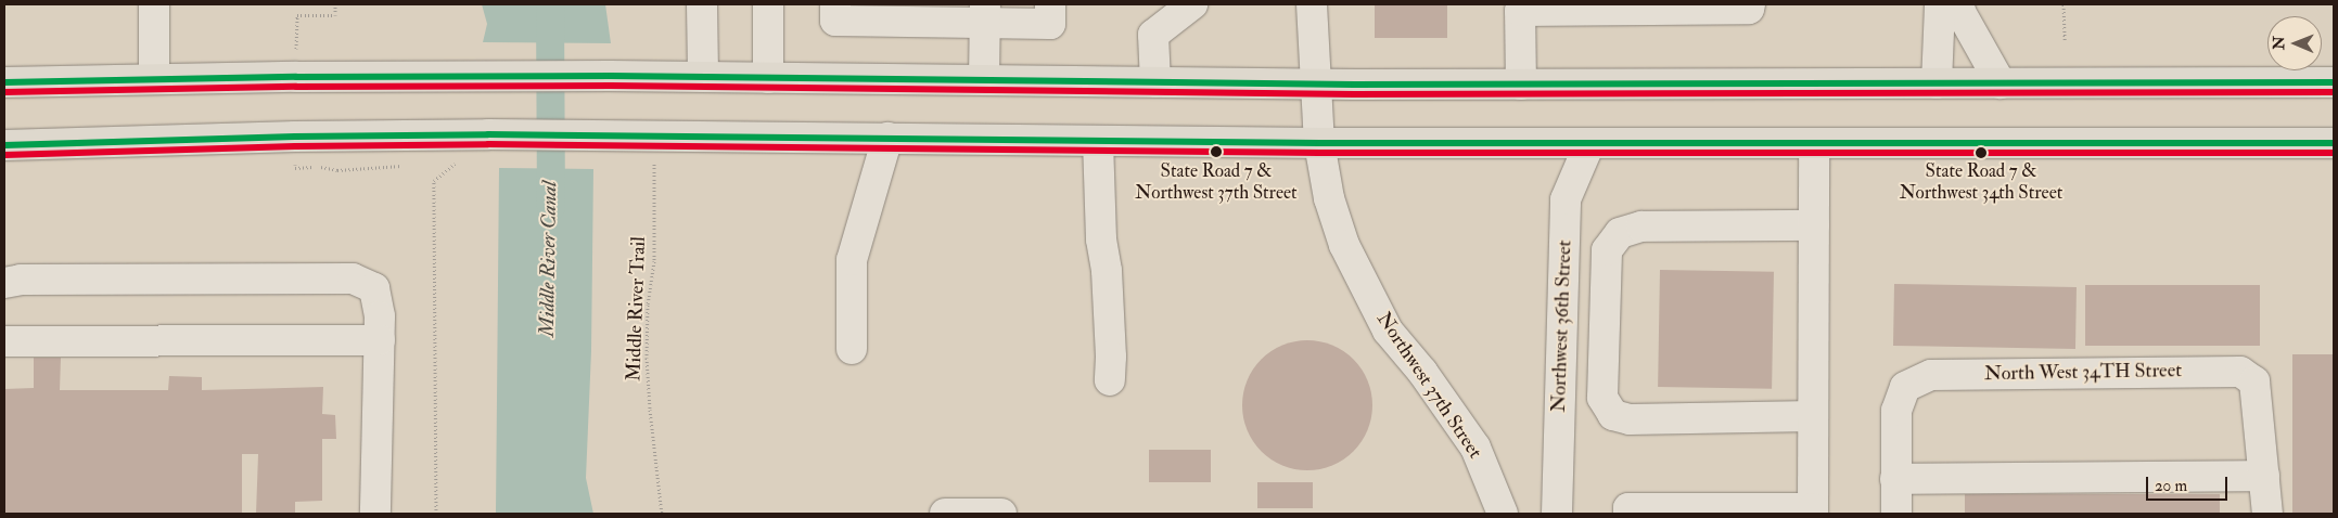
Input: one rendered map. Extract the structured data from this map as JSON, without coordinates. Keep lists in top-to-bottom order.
{
  "streets": {
    "street": ["Northwest 36th Street", "North West 34TH Street", "Northwest 37th Street"],
    "path": ["Middle River Trail"]
  },
  "water": ["Middle River Canal"],
  "places": ["State Road 7 & Northwest 37th Street", "State Road 7 & Northwest 34th Street"],
  "scale_bar": "20 m",
  "north": "left"
}
